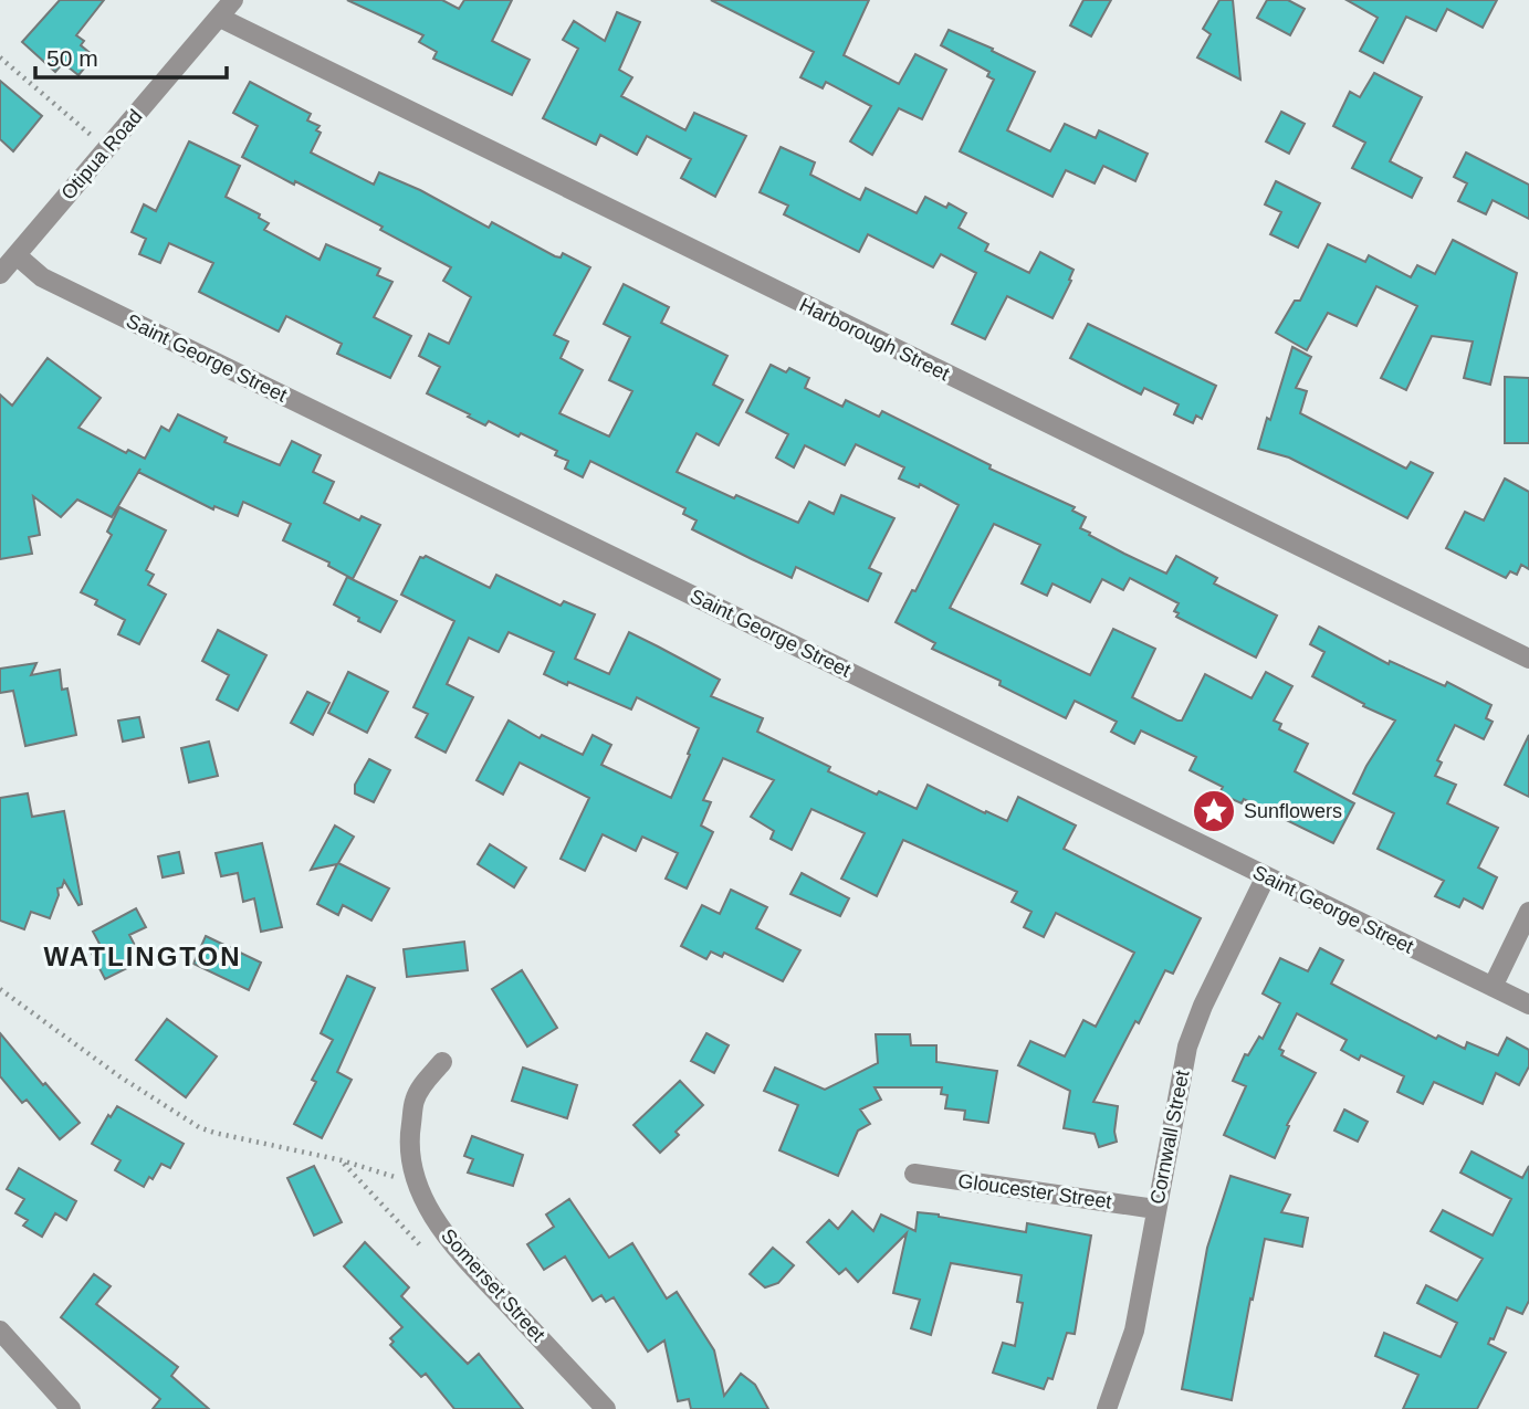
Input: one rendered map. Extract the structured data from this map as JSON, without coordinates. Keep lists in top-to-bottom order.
{
  "streets": {
    "street": [
      "Otipua Road",
      "Harborough Street",
      "Saint George Street",
      "Cornwall Street",
      "Gloucester Street",
      "Somerset Street"
    ]
  },
  "crossings": [
    ["Otipua Road", "Harborough Street"],
    ["Otipua Road", "Saint George Street"],
    ["Saint George Street", "Cornwall Street"],
    ["Cornwall Street", "Gloucester Street"]
  ],
  "districts": ["WATLINGTON"],
  "places": {
    "place": ["Sunflowers"]
  },
  "scale_bar": "50 m"
}
